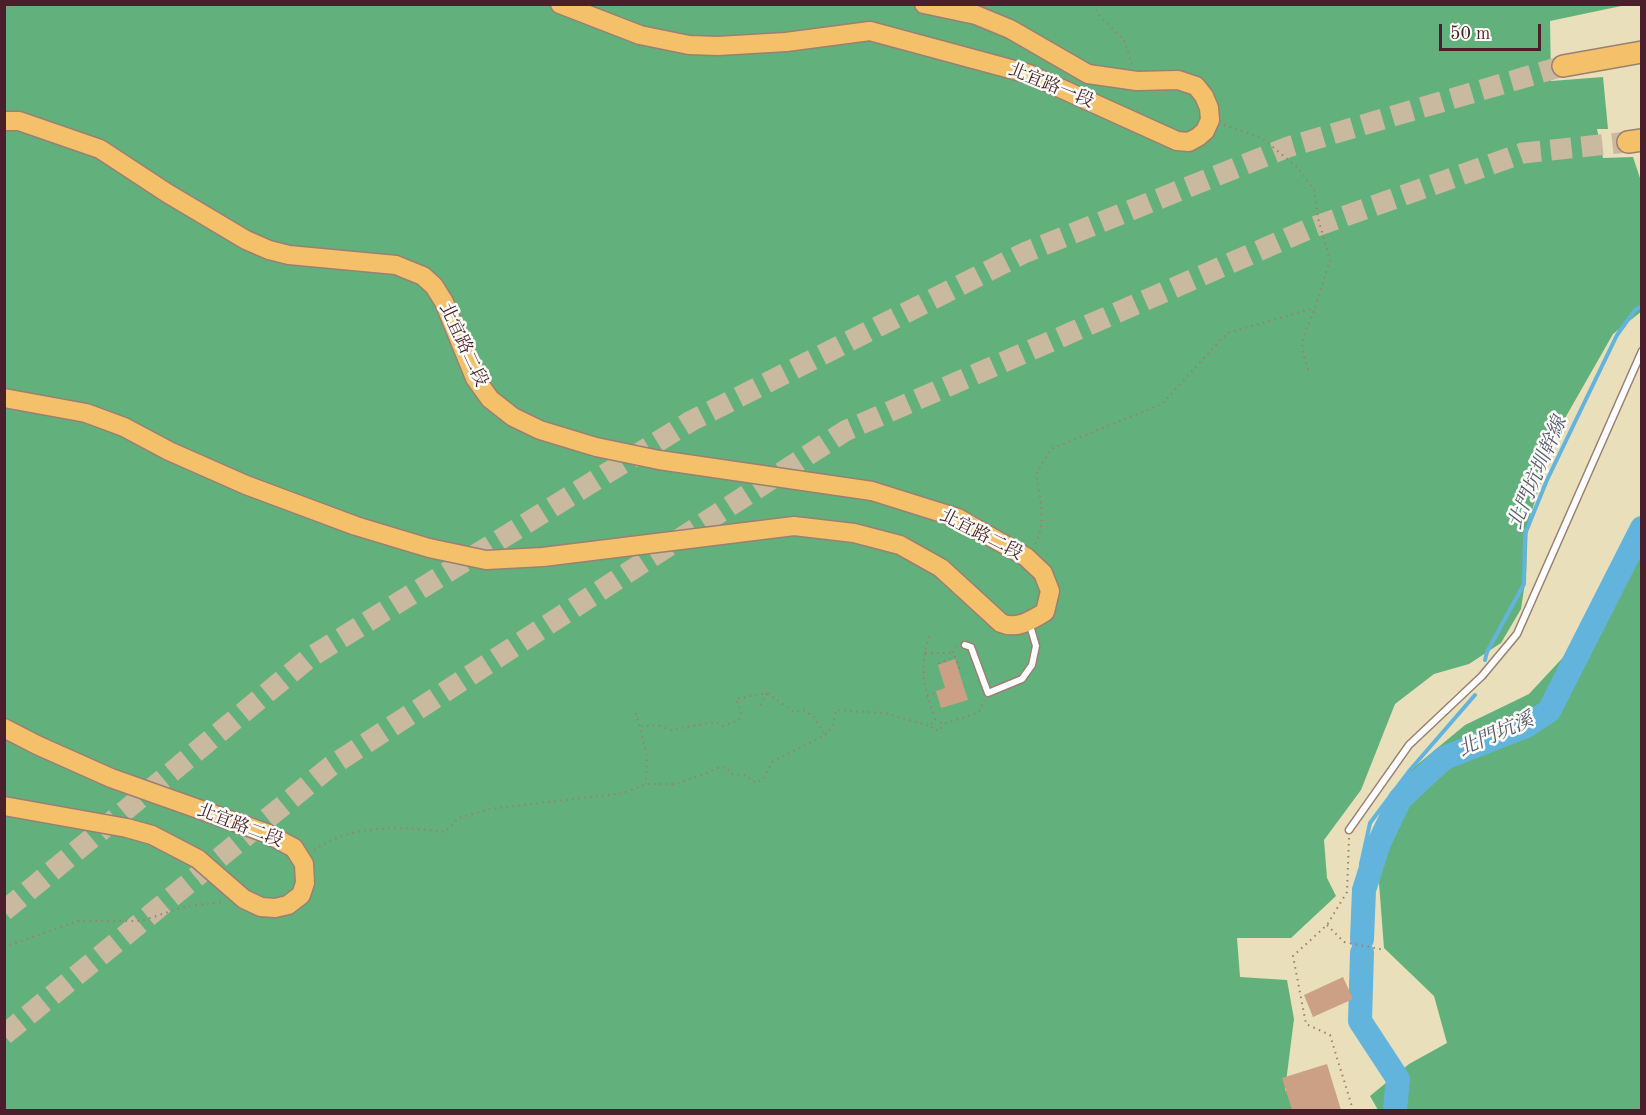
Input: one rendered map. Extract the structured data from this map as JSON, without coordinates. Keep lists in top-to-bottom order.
{
  "streets": {
    "main road": ["北宜路一段", "北宜路二段"]
  },
  "water": ["北門坑圳幹線", "北門坑溪"],
  "scale_bar": "50 m"
}
